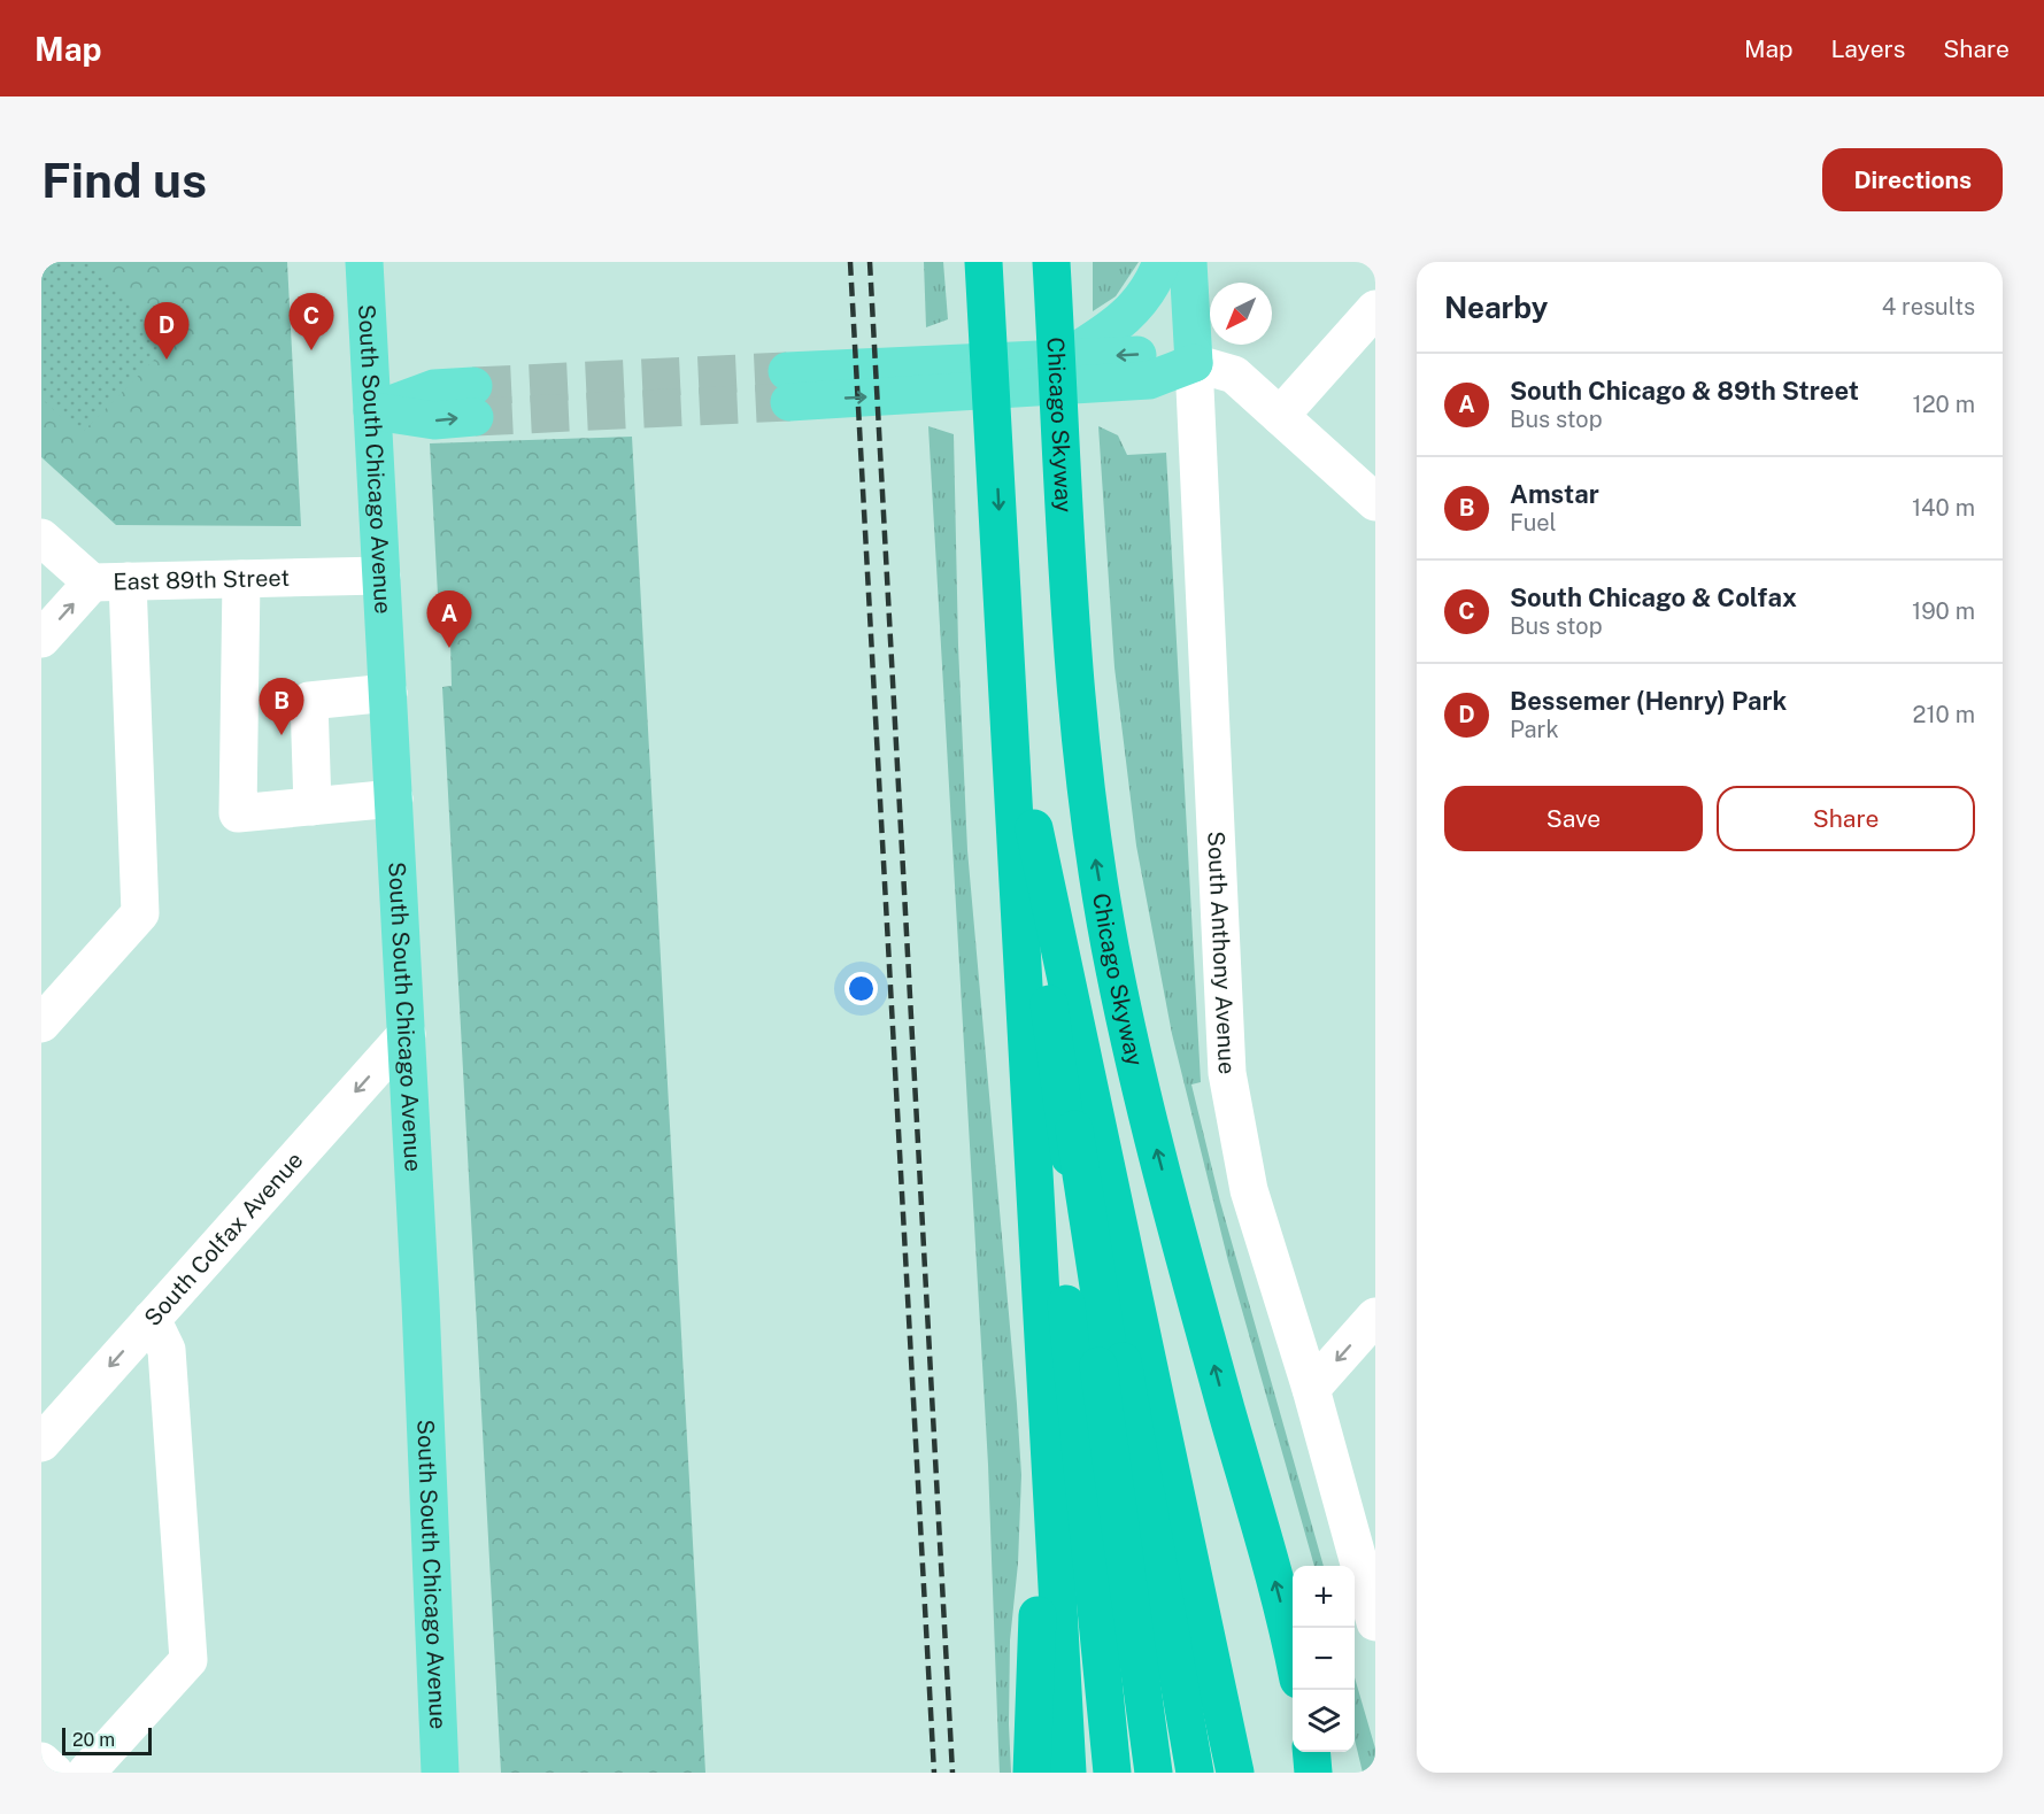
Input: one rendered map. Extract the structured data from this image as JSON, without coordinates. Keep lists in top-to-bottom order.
{
  "streets": {
    "highway": ["Chicago Skyway"],
    "main road": ["South South Chicago Avenue", "South Anthony Avenue"],
    "street": ["East 89th Street", "South Colfax Avenue"]
  },
  "crossings": [
    ["South South Chicago Avenue", "East 89th Street"],
    ["South South Chicago Avenue", "South Colfax Avenue"]
  ],
  "one_way": ["South Colfax Avenue"],
  "scale_bar": "20 m",
  "north": "bottom left",
  "page": {
    "header": "Map",
    "nav": ["Map", "Layers", "Share"],
    "buttons": [
      "Directions",
      ["Save", "Share"]
    ],
    "title": "Find us",
    "heading": ["Nearby", "4 results"],
    "pins": [
      "C",
      "D",
      "A",
      "B"
    ],
    "list": [
      {
        "mark": "A",
        "name": "South Chicago & 89th Street",
        "note": "Bus stop",
        "value": "120 m"
      },
      {
        "mark": "B",
        "name": "Amstar",
        "note": "Fuel",
        "value": "140 m"
      },
      {
        "mark": "C",
        "name": "South Chicago & Colfax",
        "note": "Bus stop",
        "value": "190 m"
      },
      {
        "mark": "D",
        "name": "Bessemer (Henry) Park",
        "note": "Park",
        "value": "210 m"
      }
    ],
    "map_buttons": ["+", "−"],
    "scale": "20 m"
  }
}
